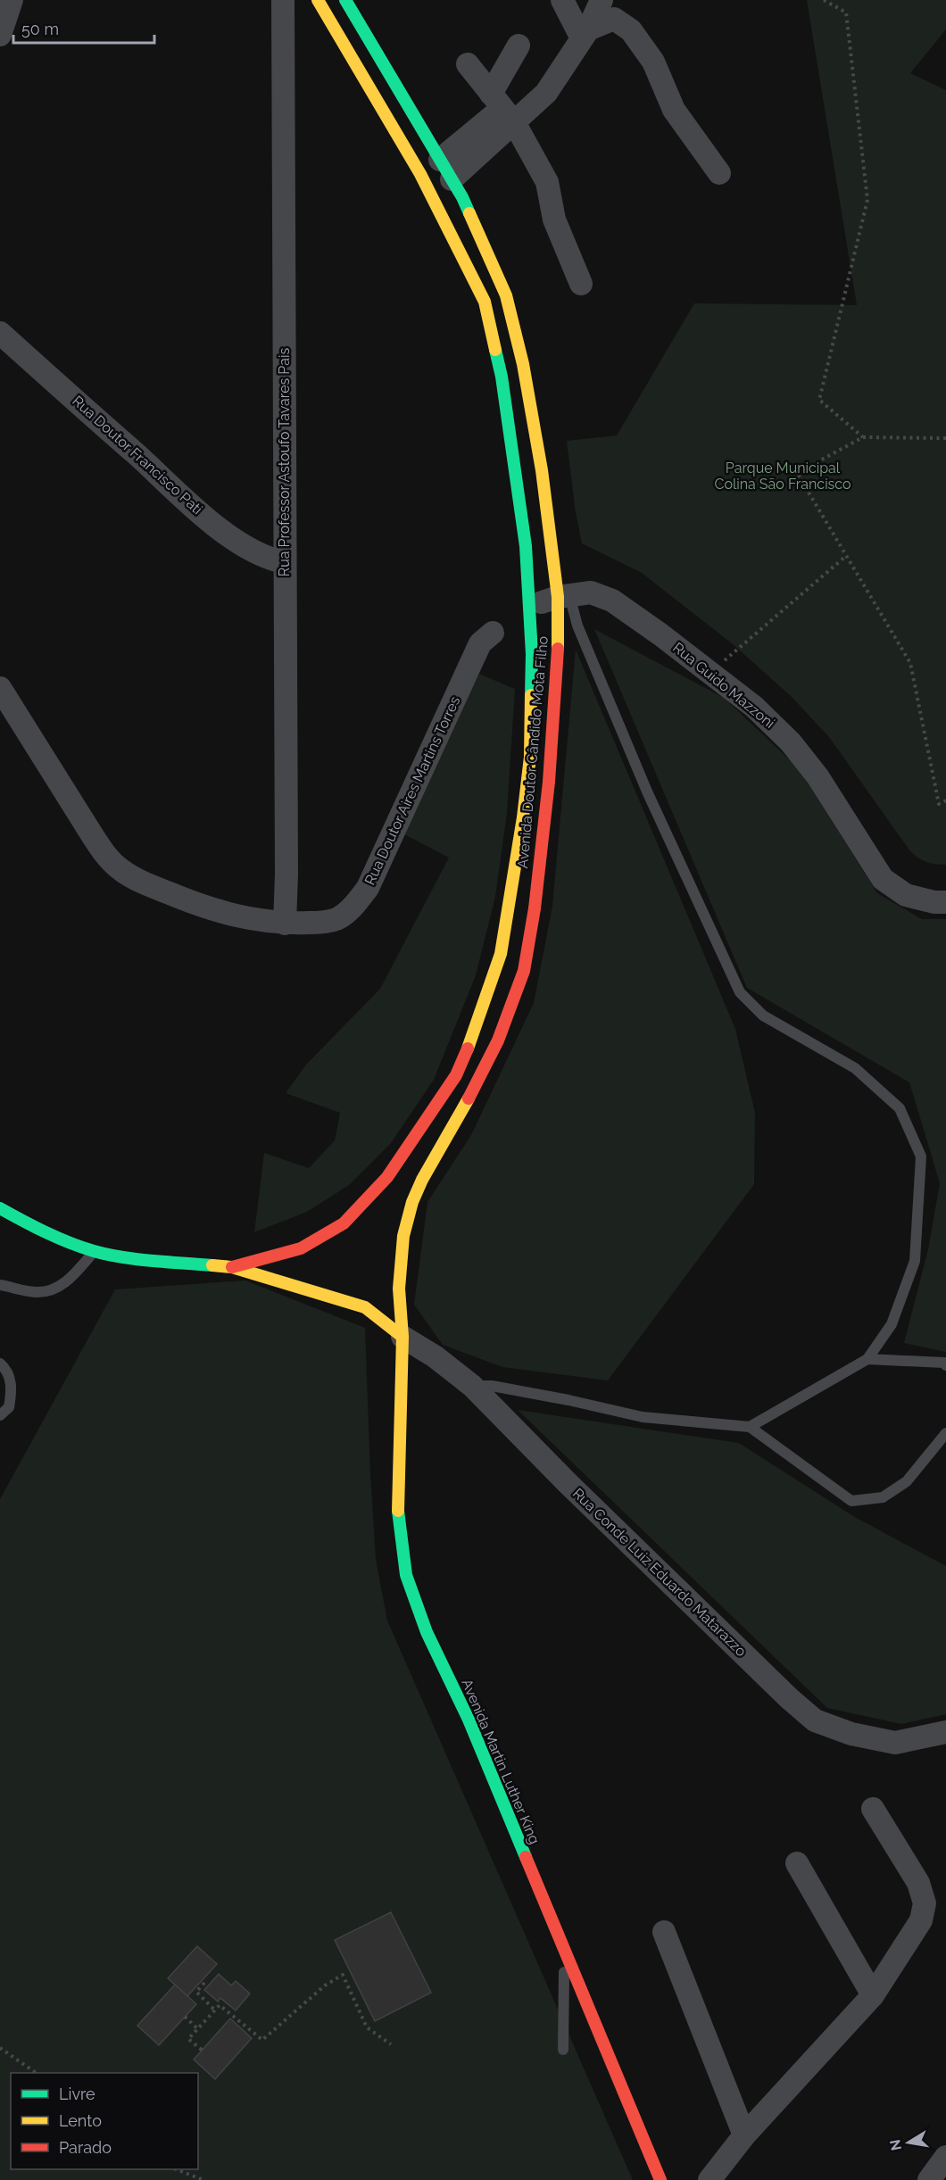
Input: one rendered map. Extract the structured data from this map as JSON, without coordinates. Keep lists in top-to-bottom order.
{
  "streets": {
    "main road": ["Avenida Doutor Cândido Mota Filho", "Avenida Martin Luther King"],
    "street": [
      "Rua Doutor Francisco Pati",
      "Rua Professor Astoufo Tavares Pais",
      "Rua Guido Mazzoni",
      "Rua Doutor Aires Martins Torres",
      "Rua Conde Luiz Eduardo Matarazzo"
    ]
  },
  "crossings": [
    ["Rua Doutor Francisco Pati", "Rua Professor Astoufo Tavares Pais"],
    ["Rua Professor Astoufo Tavares Pais", "Rua Doutor Aires Martins Torres"],
    ["Rua Guido Mazzoni", "Avenida Doutor Cândido Mota Filho"],
    ["Avenida Doutor Cândido Mota Filho", "Avenida Martin Luther King"],
    ["Rua Conde Luiz Eduardo Matarazzo", "Avenida Martin Luther King"]
  ],
  "parks": ["Parque Municipal Colina São Francisco"],
  "legend": ["Livre", "Lento", "Parado"],
  "scale_bar": "50 m",
  "north": "left"
}
